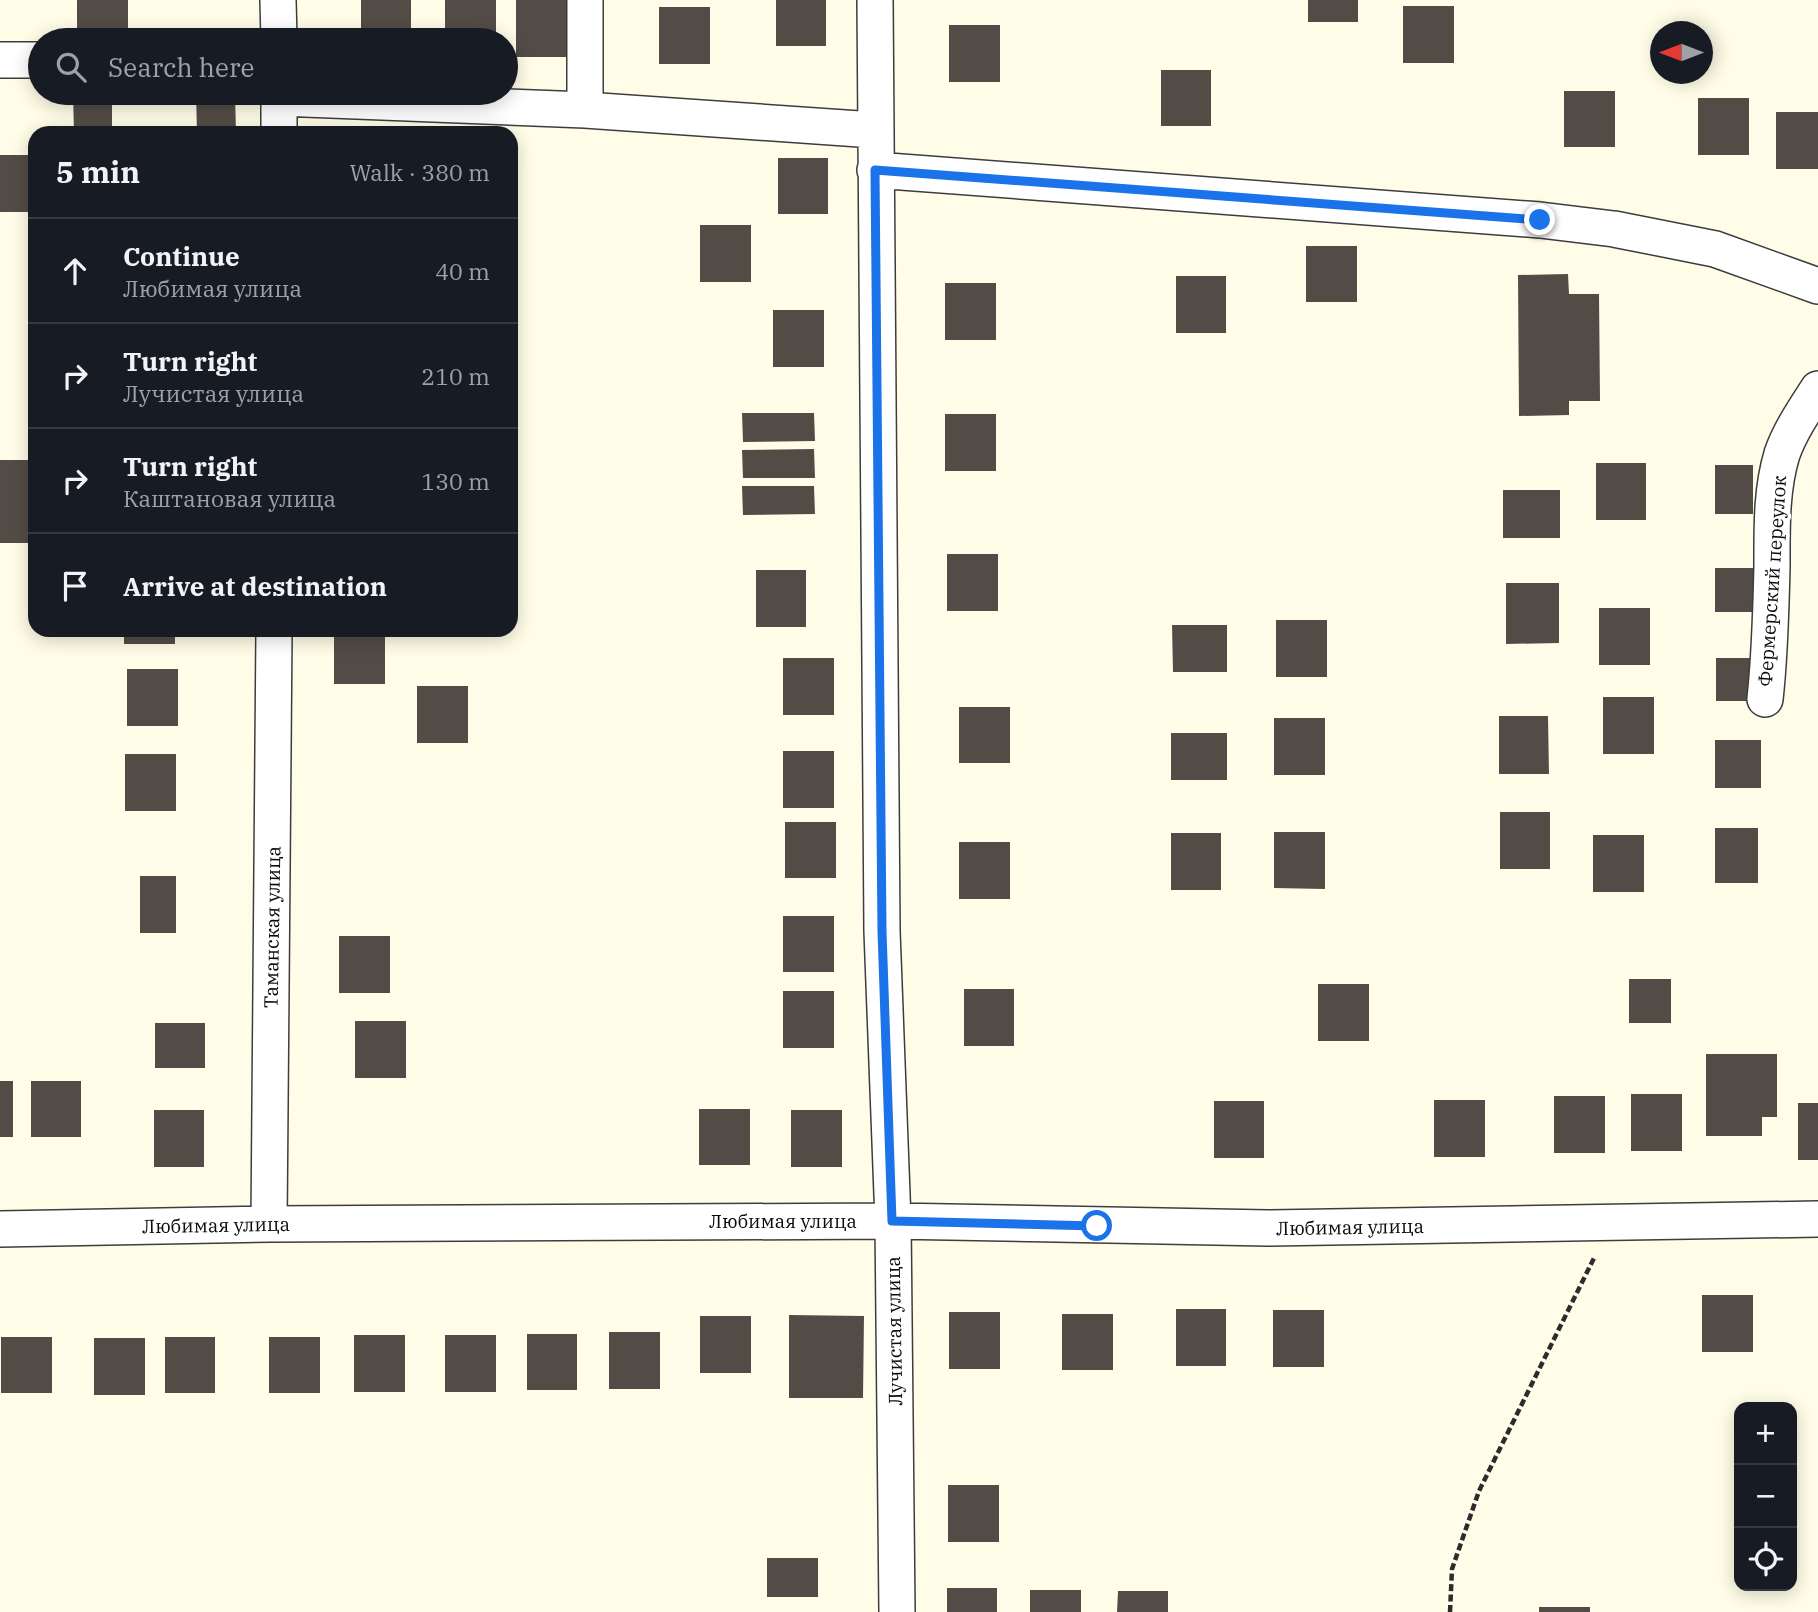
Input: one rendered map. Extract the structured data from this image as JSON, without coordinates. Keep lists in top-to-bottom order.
{
  "streets": {
    "street": [
      "Фермерский переулок",
      "Таманская улица",
      "Любимая улица",
      "Лучистая улица"
    ]
  },
  "crossings": [
    ["Таманская улица", "Любимая улица"],
    ["Любимая улица", "Лучистая улица"]
  ],
  "north": "left",
  "page": {
    "search": "Search here",
    "heading": ["5 min", "Walk · 380 m"],
    "list": [
      ["Continue", "Любимая улица", "40 m"],
      ["Turn right", "Лучистая улица", "210 m"],
      ["Turn right", "Каштановая улица", "130 m"],
      "Arrive at destination"
    ],
    "map_buttons": ["+", "−"]
  }
}
